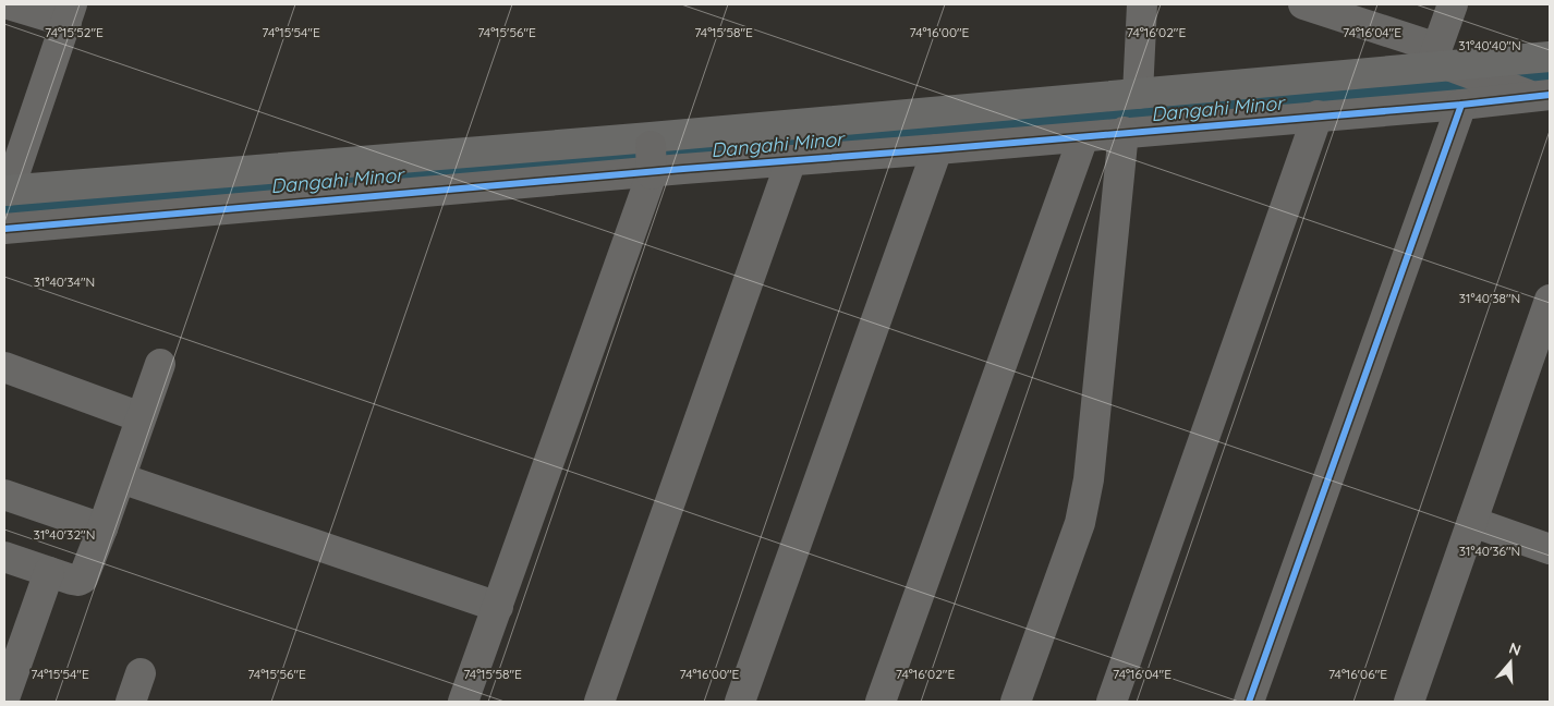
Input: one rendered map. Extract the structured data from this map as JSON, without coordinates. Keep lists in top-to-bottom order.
{
  "water": ["Dangahi Minor"],
  "north": "top",
  "coordinates": [
    "74°15'52\"E",
    "74°16'00\"E",
    "74°15'54\"E",
    "74°15'56\"E",
    "74°15'58\"E",
    "74°16'02\"E",
    "74°16'04\"E",
    "31°40'40\"N",
    "31°40'34\"N",
    "31°40'38\"N",
    "31°40'32\"N",
    "31°40'36\"N",
    "74°16'06\"E"
  ]
}
